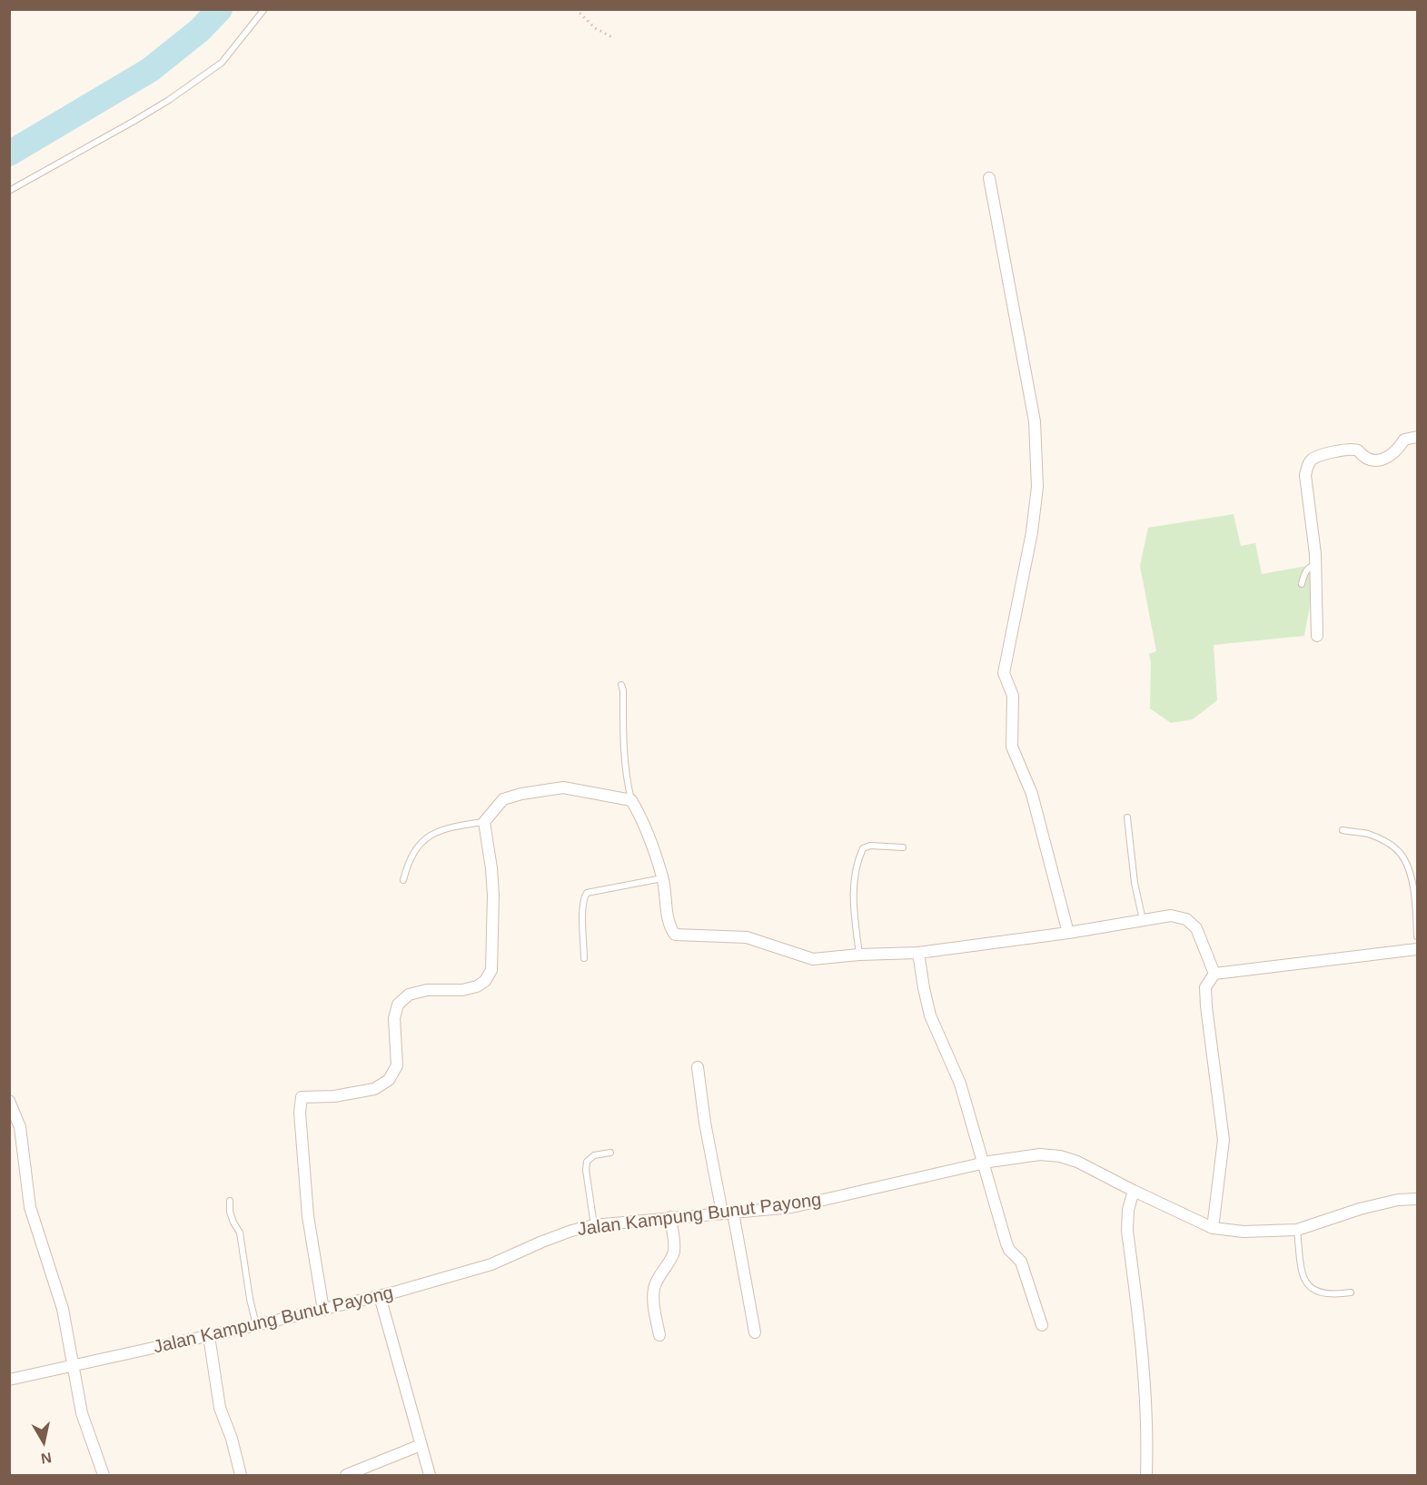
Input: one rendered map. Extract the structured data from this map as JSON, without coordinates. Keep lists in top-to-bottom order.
{
  "streets": {
    "street": ["Jalan Kampung Bunut Payong"]
  },
  "north": "bottom"
}
